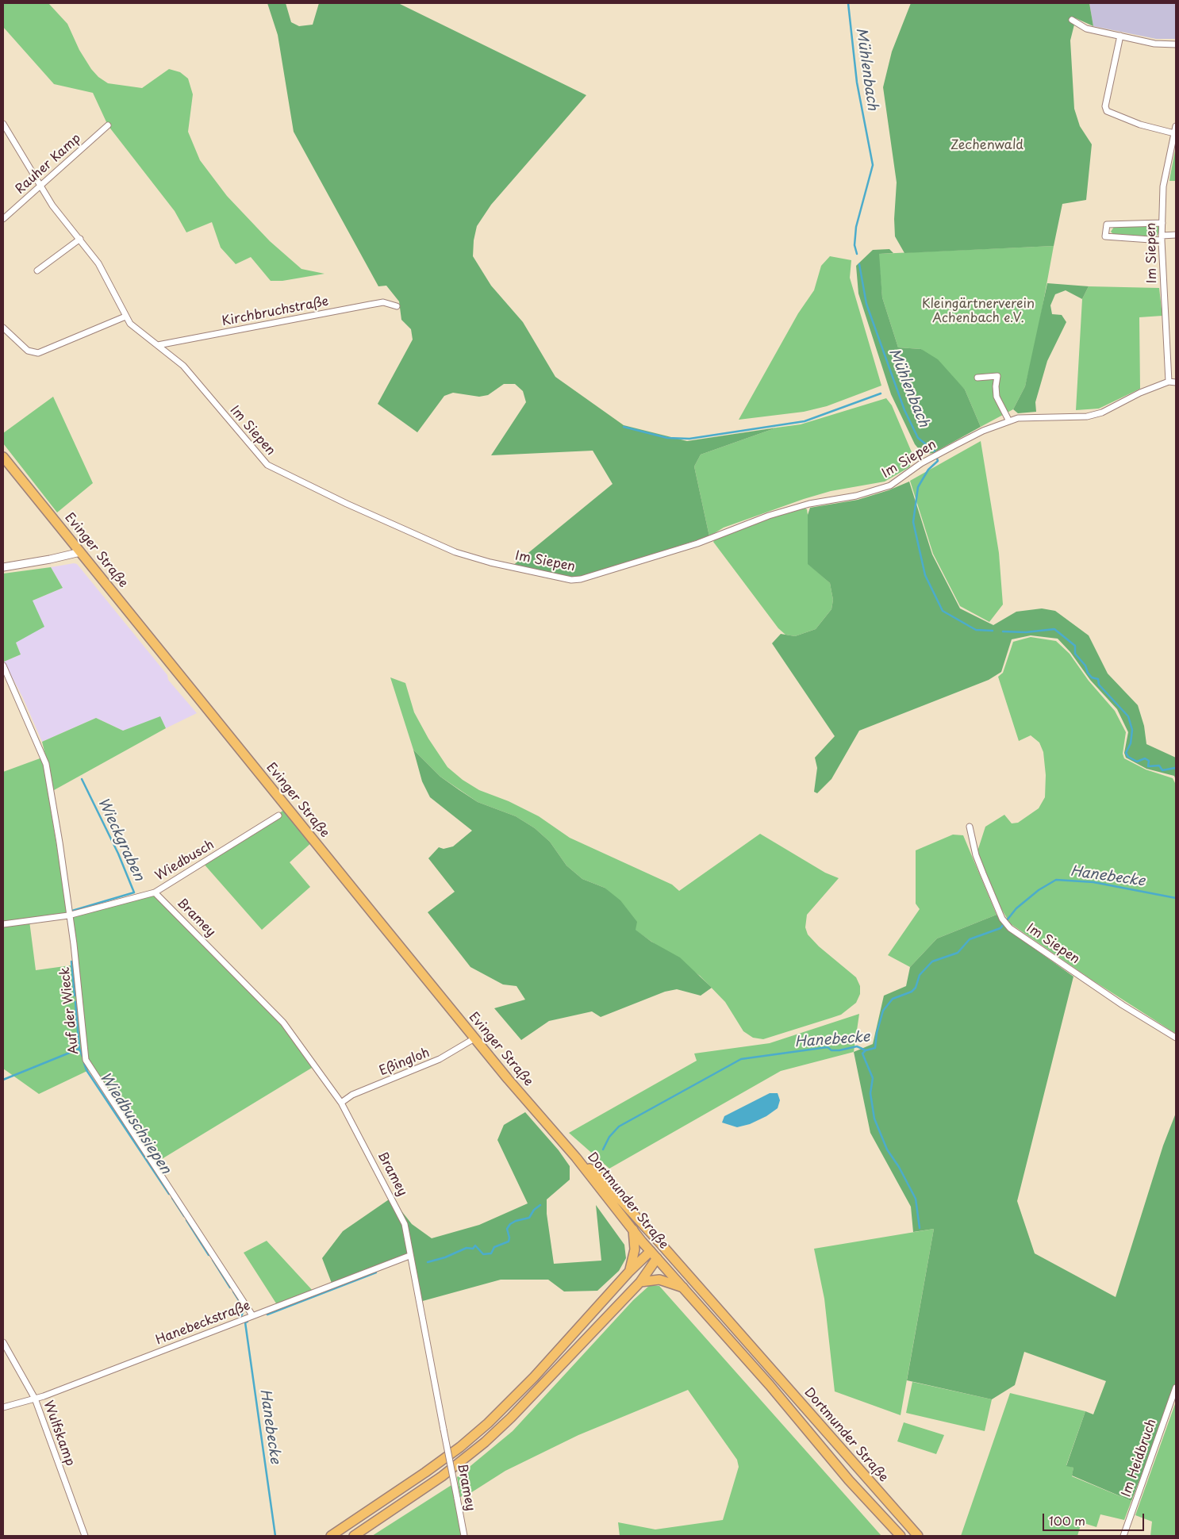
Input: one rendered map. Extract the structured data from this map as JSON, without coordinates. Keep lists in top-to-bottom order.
{
  "streets": {
    "main road": ["Evinger Straße", "Dortmunder Straße"],
    "street": [
      "Rauher Kamp",
      "Im Siepen",
      "Kirchbruchstraße",
      "Wiedbusch",
      "Bramey",
      "Auf der Wieck",
      "Eßingloh",
      "Hanebeckstraße",
      "Wulfskamp",
      "Im Heidbruch"
    ]
  },
  "crossings": [
    ["Rauher Kamp", "Im Siepen"],
    ["Im Siepen", "Kirchbruchstraße"],
    ["Evinger Straße", "Eßingloh"],
    ["Evinger Straße", "Dortmunder Straße"],
    ["Wiedbusch", "Bramey"],
    ["Wiedbusch", "Auf der Wieck"],
    ["Bramey", "Eßingloh"],
    ["Bramey", "Hanebeckstraße"],
    ["Auf der Wieck", "Hanebeckstraße"],
    ["Hanebeckstraße", "Wulfskamp"]
  ],
  "water": [
    "Mühlenbach",
    "Wieckgraben",
    "Hanebecke",
    "Wiedbuschsiepen"
  ],
  "parks": ["Zechenwald", "Kleingärtnerverein Achenbach e.V."],
  "scale_bar": "100 m"
}
